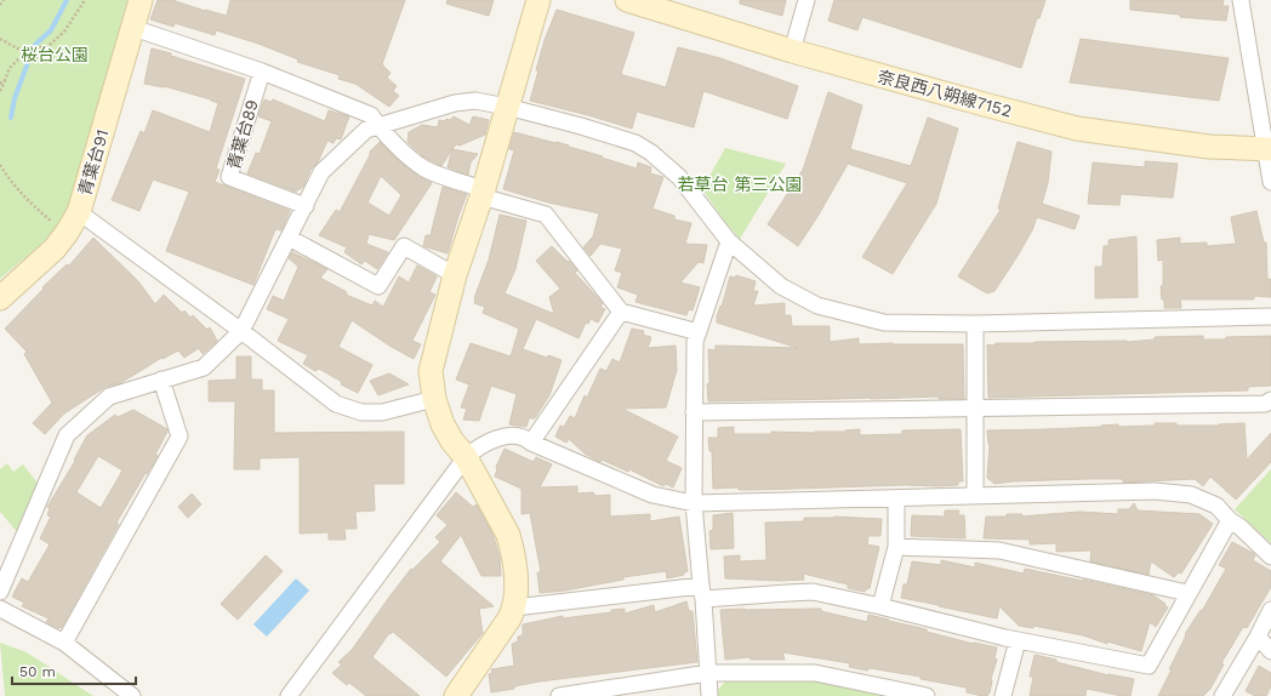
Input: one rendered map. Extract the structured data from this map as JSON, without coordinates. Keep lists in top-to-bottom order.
{
  "streets": {
    "street": ["奈良西八朔線7152", "青葉台89", "青葉台91"]
  },
  "parks": ["桜台公園", "若草台 第三公園"],
  "scale_bar": "50 m"
}
